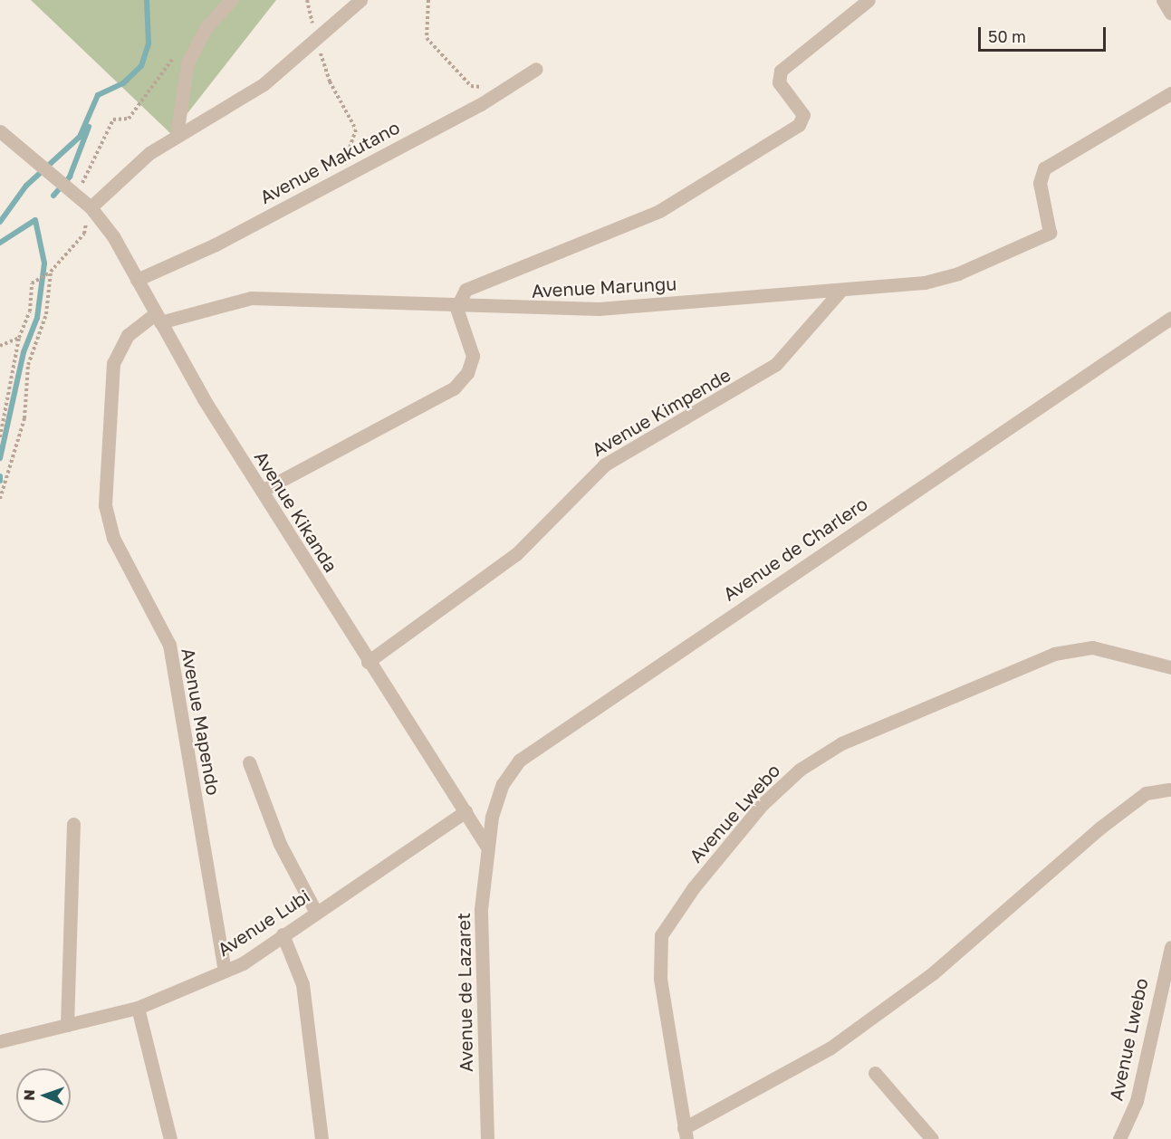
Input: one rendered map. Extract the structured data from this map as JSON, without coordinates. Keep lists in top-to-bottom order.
{
  "streets": {
    "street": [
      "Avenue Makutano",
      "Avenue Marungu",
      "Avenue Kimpende",
      "Avenue Kikanda",
      "Avenue de Charlero",
      "Avenue Mapendo",
      "Avenue Lwebo",
      "Avenue Lubi",
      "Avenue de Lazaret"
    ]
  },
  "crossings": [
    ["Avenue Makutano", "Avenue Kikanda"],
    ["Avenue Marungu", "Avenue Kimpende"],
    ["Avenue Marungu", "Avenue Kikanda"],
    ["Avenue Marungu", "Avenue Mapendo"],
    ["Avenue Kimpende", "Avenue Kikanda"],
    ["Avenue Kikanda", "Avenue de Charlero"],
    ["Avenue Kikanda", "Avenue Mapendo"],
    ["Avenue Kikanda", "Avenue Lubi"],
    ["Avenue Kikanda", "Avenue de Lazaret"],
    ["Avenue de Charlero", "Avenue de Lazaret"],
    ["Avenue Mapendo", "Avenue Lubi"]
  ],
  "scale_bar": "50 m",
  "north": "left"
}
